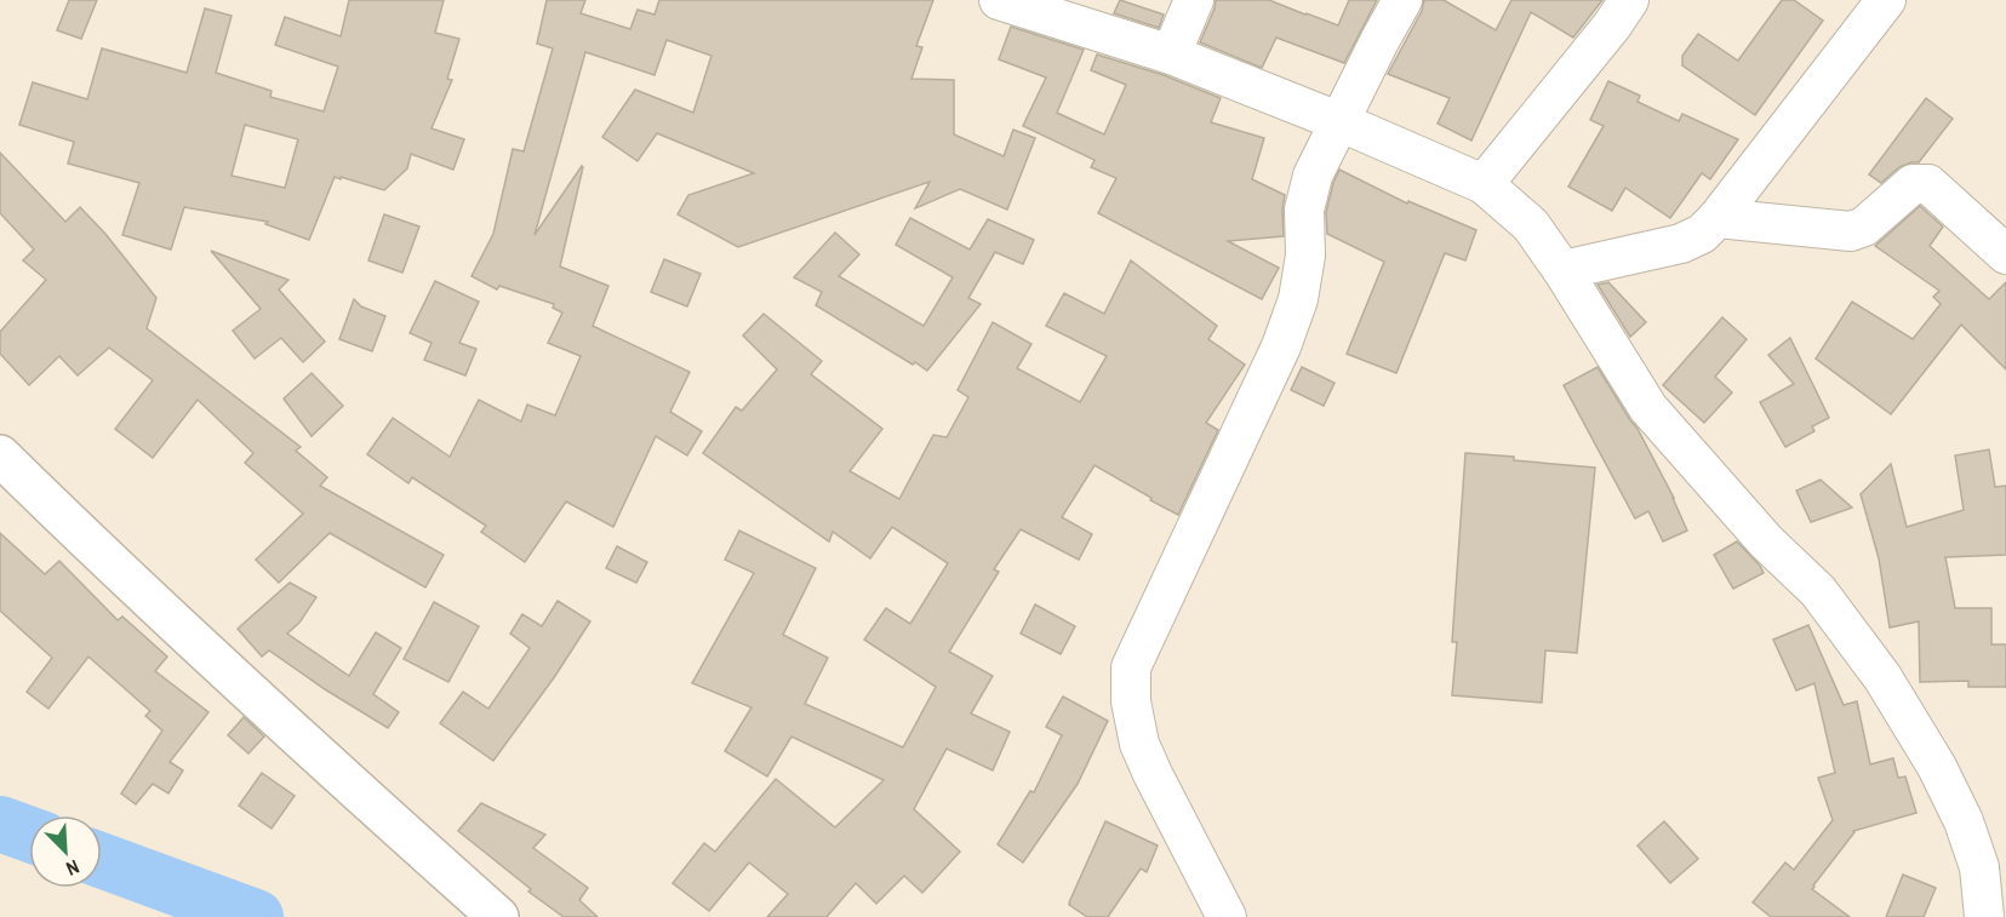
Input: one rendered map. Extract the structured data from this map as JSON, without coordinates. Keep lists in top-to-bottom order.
{
  "north": "bottom right"
}
